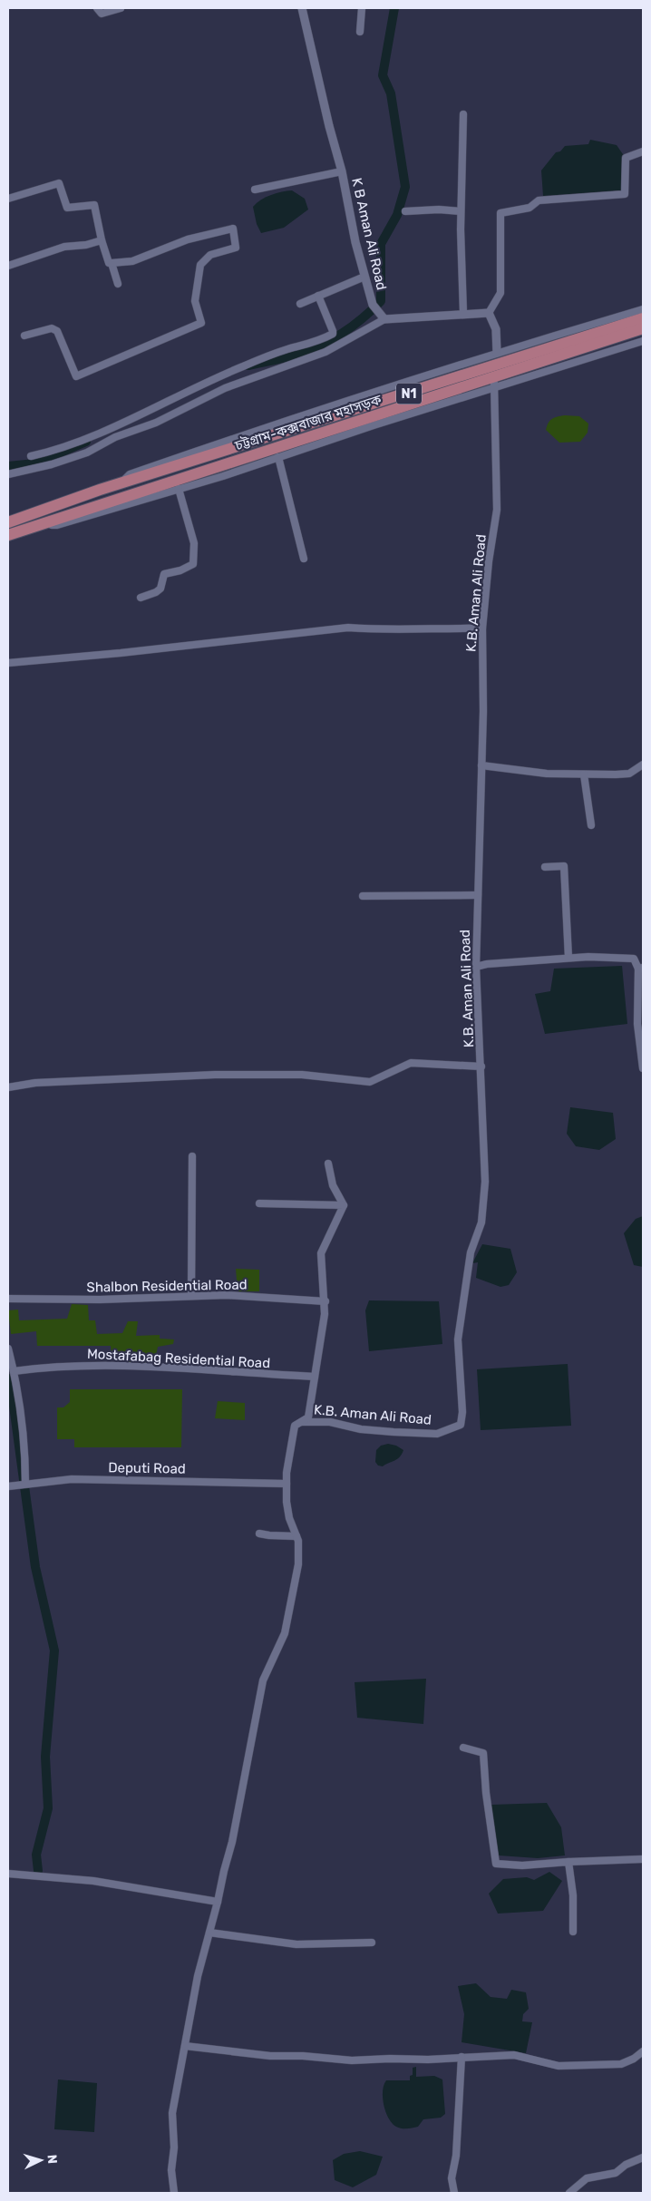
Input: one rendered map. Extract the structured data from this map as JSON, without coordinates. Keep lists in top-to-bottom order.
{
  "streets": {
    "highway": ["N1", "চট্টগ্রাম-কক্সবাজার মহাসড়ক"],
    "street": [
      "K B Aman Ali Road",
      "K.B. Aman Ali Road",
      "Shalbon Residential Road",
      "Mostafabag Residential Road",
      "Deputi Road"
    ]
  },
  "north": "right"
}
